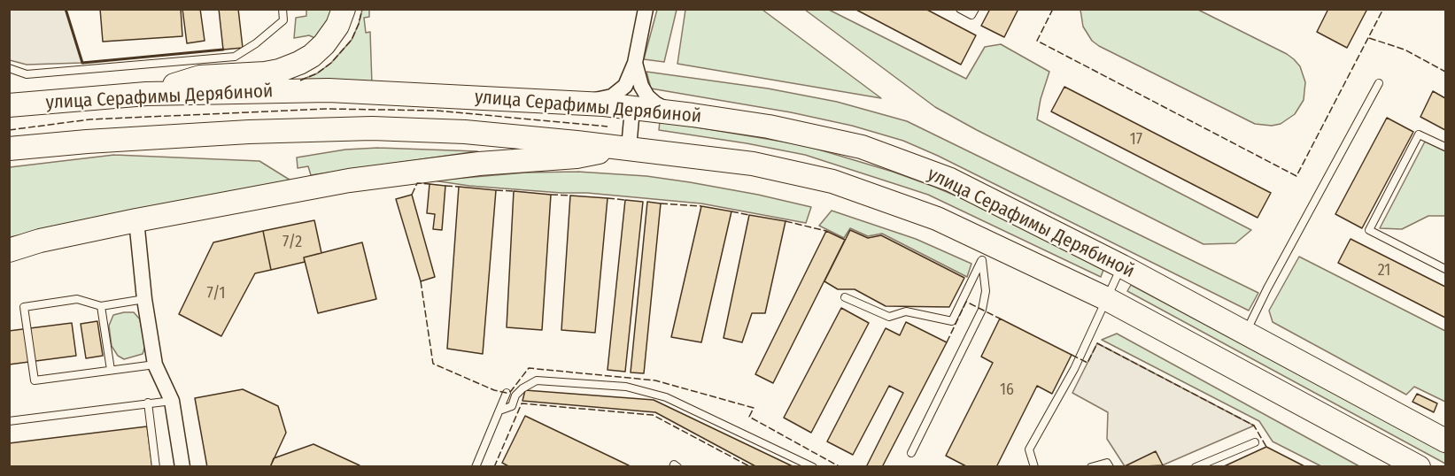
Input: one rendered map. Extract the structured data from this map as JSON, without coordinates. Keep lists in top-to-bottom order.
{
  "streets": {
    "main road": ["улица Серафимы Дерябиной"]
  },
  "house_numbers": [
    "17",
    "7/2",
    "21",
    "7/1",
    "16"
  ]
}
